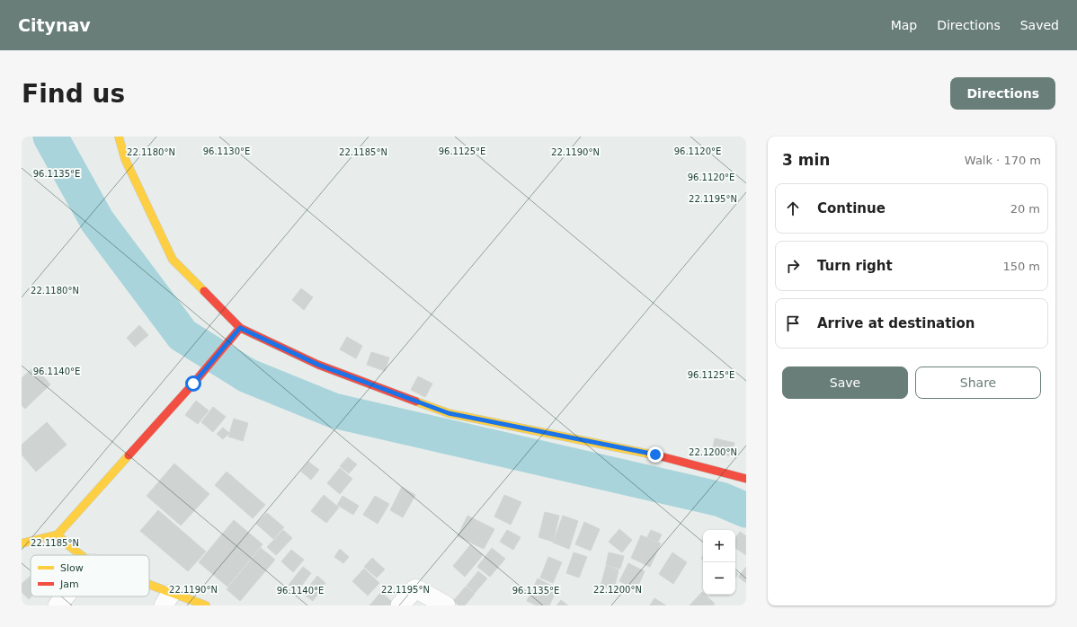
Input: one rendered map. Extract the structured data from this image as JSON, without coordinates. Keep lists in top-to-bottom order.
{
  "legend": ["Slow", "Jam"],
  "page": {
    "header": "Citynav",
    "nav": ["Map", "Directions", "Saved"],
    "buttons": [
      "Directions",
      ["Save", "Share"]
    ],
    "title": "Find us",
    "heading": ["3 min", "Walk · 170 m"],
    "list": [
      ["Continue", "20 m"],
      ["Turn right", "150 m"],
      "Arrive at destination"
    ],
    "map_buttons": ["+", "−"]
  },
  "coordinates": [
    "96.1130°E",
    "96.1125°E",
    "96.1120°E",
    "22.1180°N",
    "22.1185°N",
    "22.1190°N",
    "96.1135°E",
    "22.1195°N",
    "96.1140°E",
    "22.1200°N"
  ]
}
